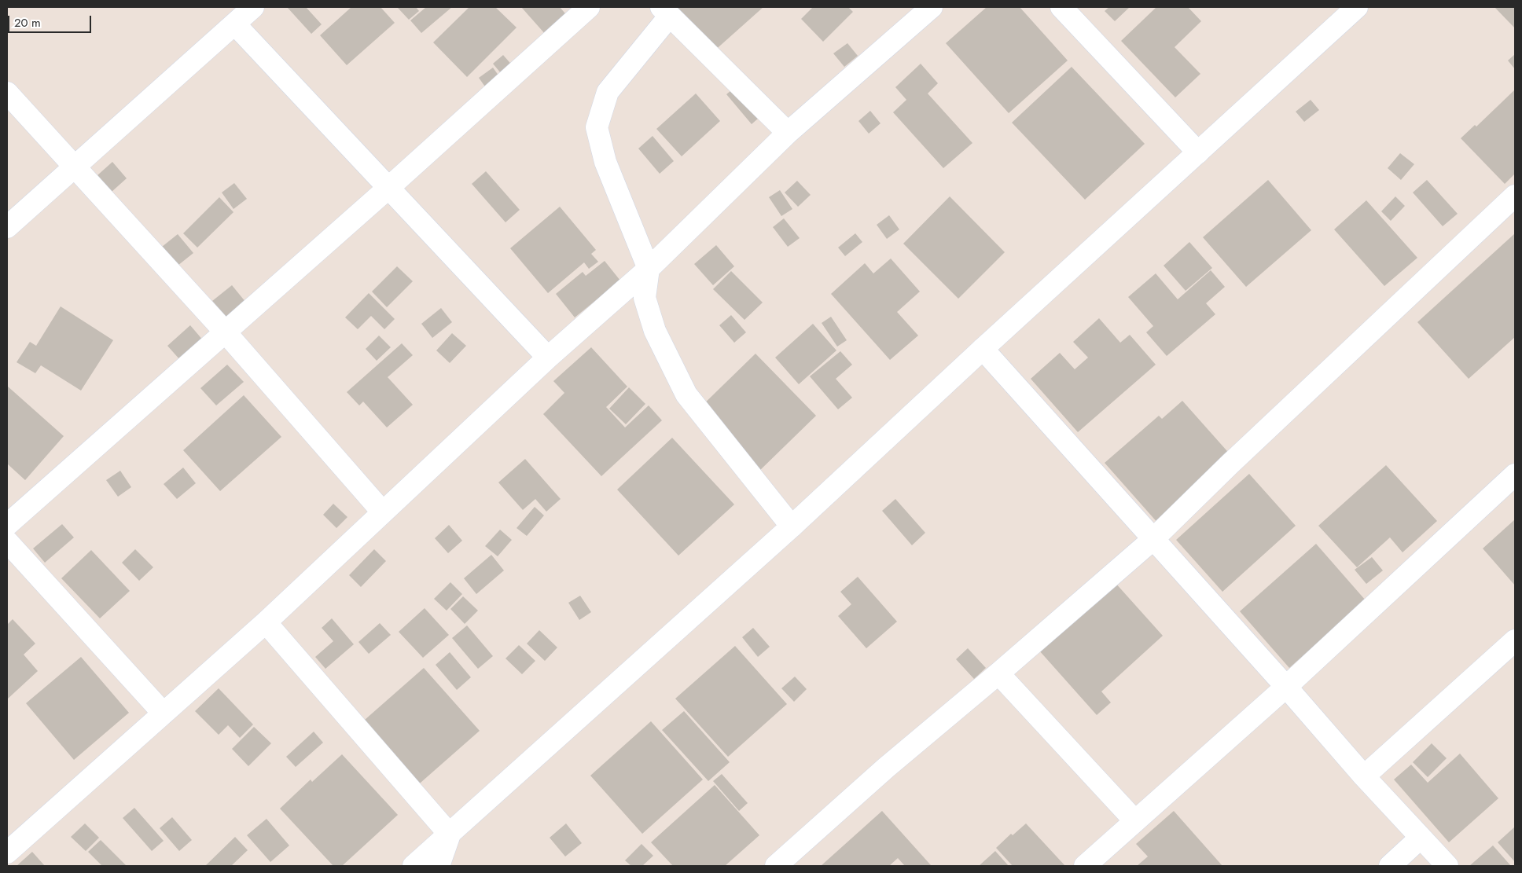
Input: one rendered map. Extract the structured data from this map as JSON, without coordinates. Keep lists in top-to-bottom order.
{
  "scale_bar": "20 m"
}
